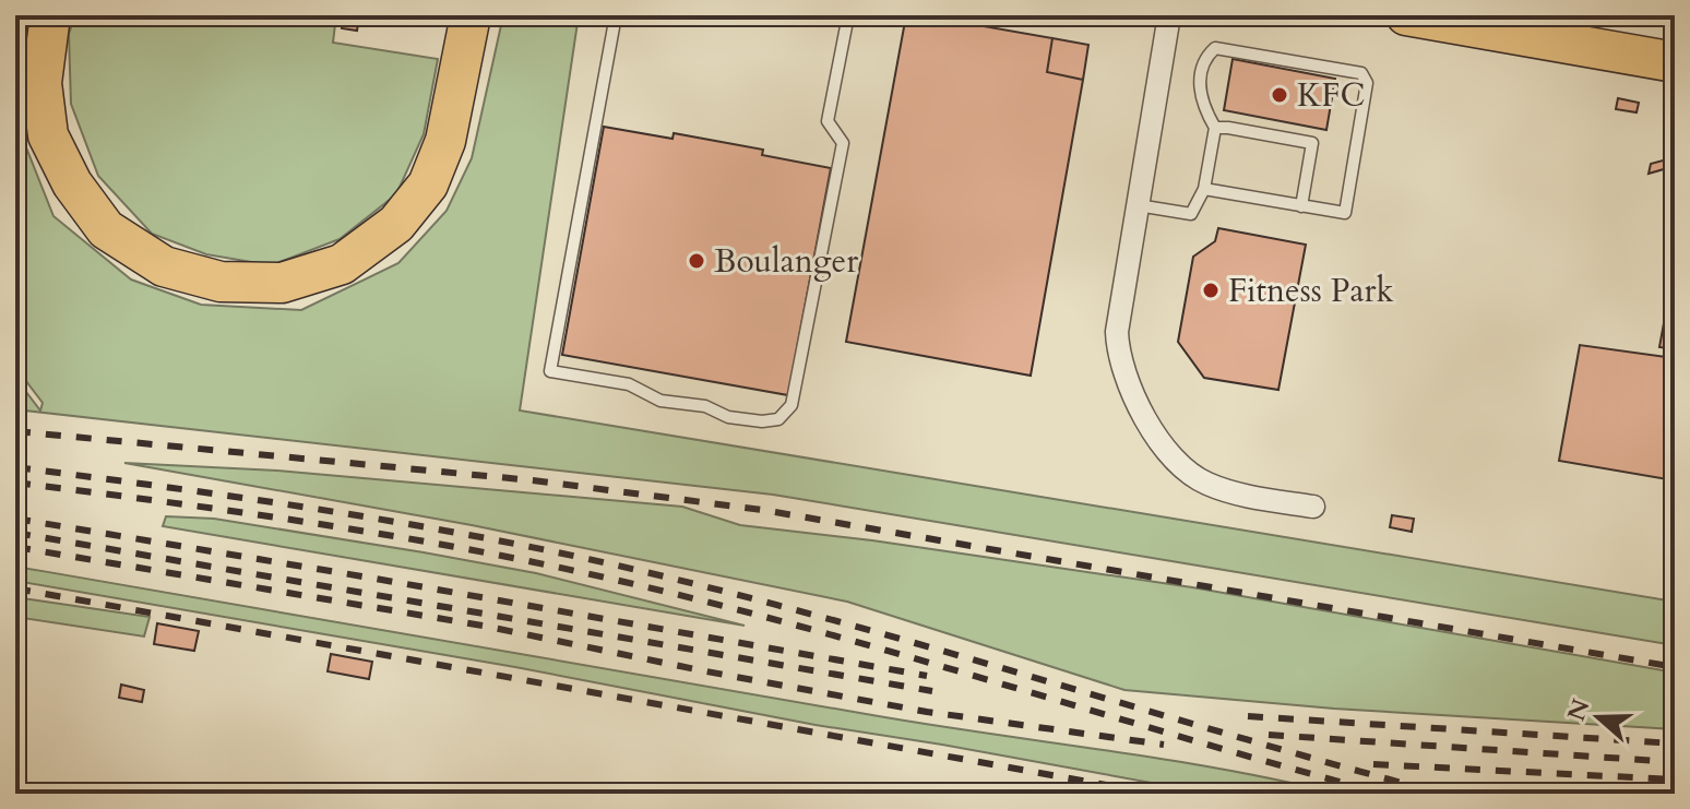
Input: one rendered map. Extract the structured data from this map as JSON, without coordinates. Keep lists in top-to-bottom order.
{
  "places": ["KFC", "Boulanger", "Fitness Park"],
  "north": "left"
}
